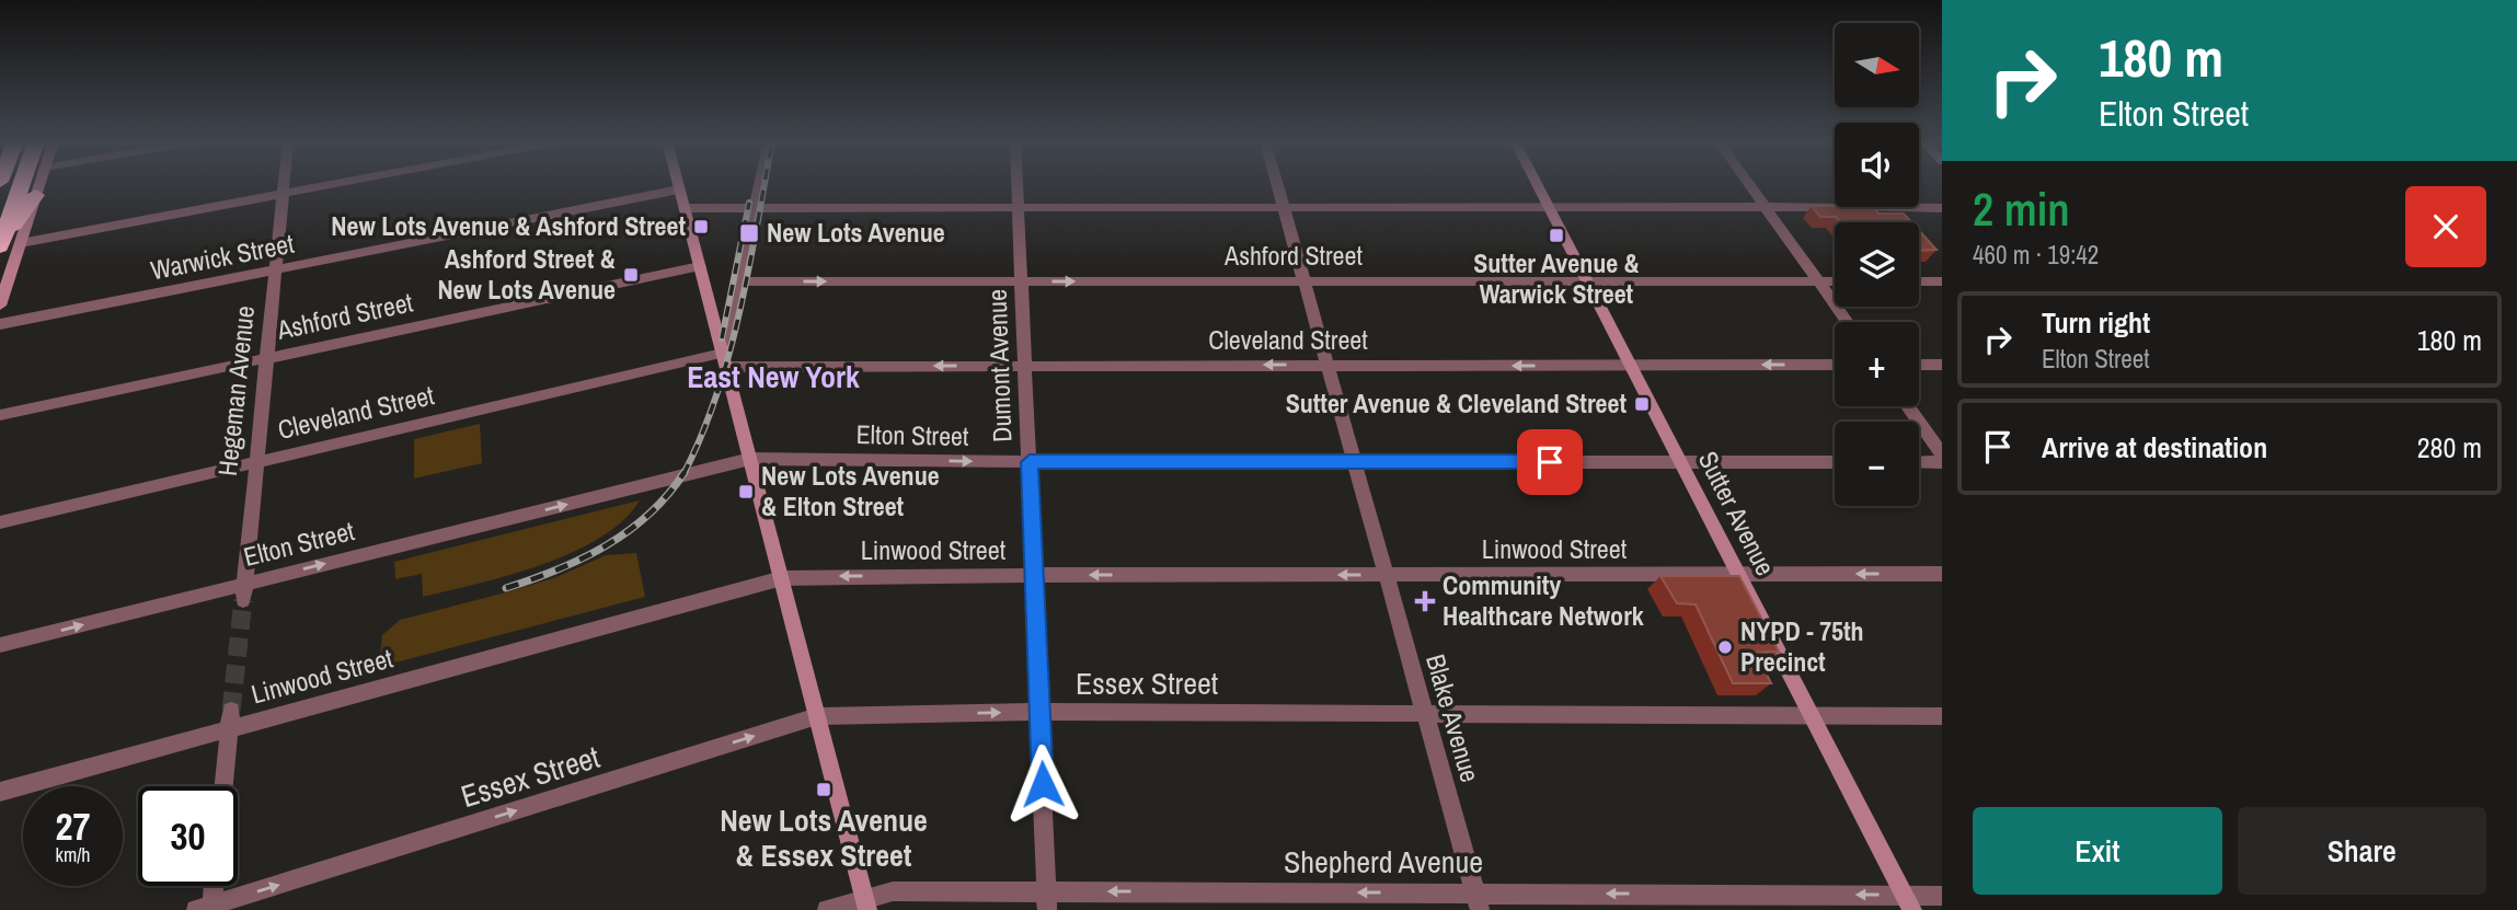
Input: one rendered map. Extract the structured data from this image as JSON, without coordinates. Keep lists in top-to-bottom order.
{
  "streets": {
    "street": [
      "Ashford Street",
      "Warwick Street",
      "Cleveland Street",
      "Dumont Avenue",
      "Hegeman Avenue",
      "Elton Street",
      "Sutter Avenue",
      "Linwood Street",
      "Essex Street",
      "Blake Avenue",
      "Shepherd Avenue"
    ]
  },
  "crossings": [
    ["Ashford Street", "Dumont Avenue"],
    ["Ashford Street", "Hegeman Avenue"],
    ["Ashford Street", "Sutter Avenue"],
    ["Ashford Street", "Blake Avenue"],
    ["Warwick Street", "Hegeman Avenue"],
    ["Cleveland Street", "Dumont Avenue"],
    ["Cleveland Street", "Hegeman Avenue"],
    ["Cleveland Street", "Sutter Avenue"],
    ["Cleveland Street", "Blake Avenue"],
    ["Dumont Avenue", "Elton Street"],
    ["Dumont Avenue", "Linwood Street"],
    ["Dumont Avenue", "Essex Street"],
    ["Dumont Avenue", "Shepherd Avenue"],
    ["Hegeman Avenue", "Elton Street"],
    ["Elton Street", "Sutter Avenue"],
    ["Elton Street", "Blake Avenue"],
    ["Sutter Avenue", "Linwood Street"],
    ["Sutter Avenue", "Essex Street"],
    ["Sutter Avenue", "Shepherd Avenue"],
    ["Linwood Street", "Blake Avenue"],
    ["Essex Street", "Blake Avenue"],
    ["Blake Avenue", "Shepherd Avenue"]
  ],
  "one_way": [
    "Cleveland Street",
    "Elton Street",
    "Linwood Street",
    "Essex Street",
    "Shepherd Avenue"
  ],
  "districts": ["East New York"],
  "places": {
    "transit": [
      "New Lots Avenue & Ashford Street",
      "New Lots Avenue",
      "Sutter Avenue & Warwick Street",
      "Ashford Street & New Lots Avenue",
      "Sutter Avenue & Cleveland Street",
      "New Lots Avenue & Elton Street",
      "New Lots Avenue & Essex Street"
    ],
    "health": ["Community Healthcare Network"],
    "other": ["NYPD - 75th Precinct"]
  },
  "north": "right",
  "page": {
    "turn": ["180 m", "Elton Street"],
    "map_buttons": ["+", "−"],
    "heading": ["2 min", "460 m · 19:42"],
    "list": [
      {
        "name": "Turn right",
        "note": "Elton Street",
        "value": "180 m"
      },
      {
        "name": "Arrive at destination",
        "value": "280 m"
      }
    ],
    "speed": "27 km/h",
    "limit": "30",
    "buttons": ["Exit", "Share"]
  }
}
